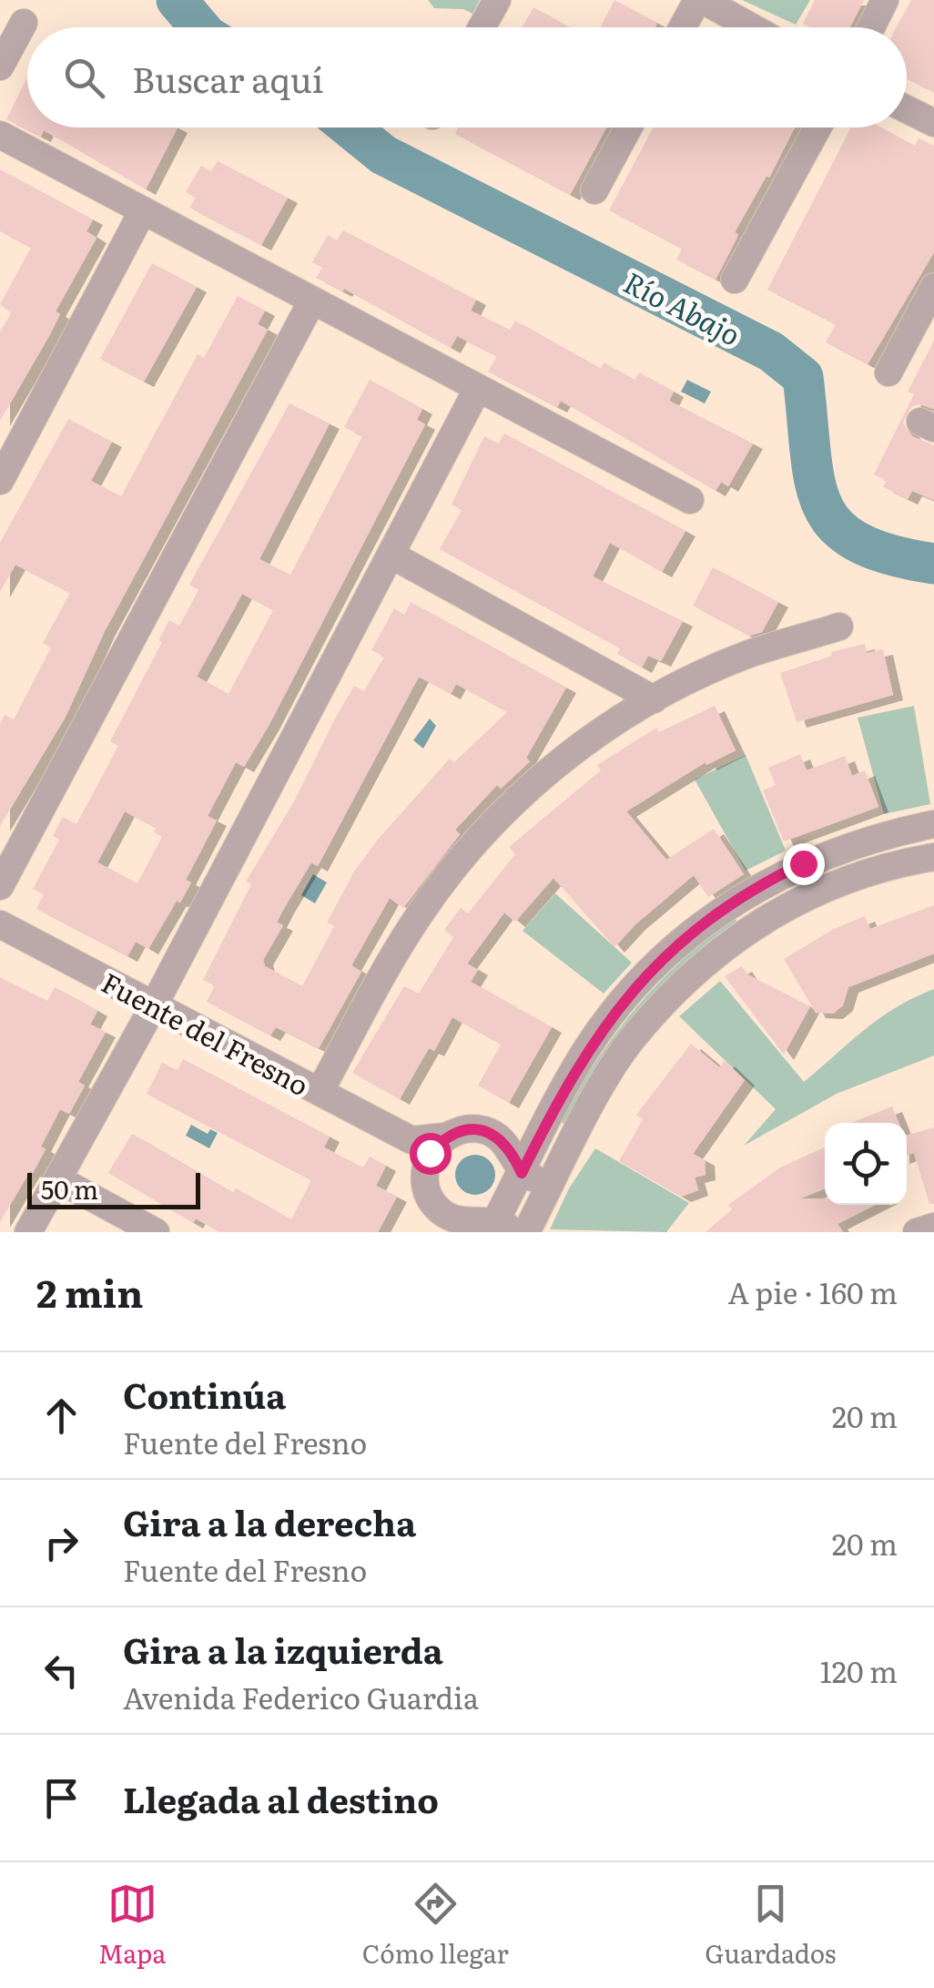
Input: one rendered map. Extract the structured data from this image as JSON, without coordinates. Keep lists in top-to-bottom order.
{
  "streets": {
    "street": ["Fuente del Fresno"]
  },
  "water": ["Río Abajo"],
  "scale_bar": "50 m",
  "page": {
    "search": "Buscar aquí",
    "scale": "50 m",
    "heading": ["2 min", "A pie · 160 m"],
    "list": [
      ["Continúa", "Fuente del Fresno", "20 m"],
      ["Gira a la derecha", "Fuente del Fresno", "20 m"],
      ["Gira a la izquierda", "Avenida Federico Guardia", "120 m"],
      "Llegada al destino"
    ],
    "nav": ["Mapa", "Cómo llegar", "Guardados"]
  }
}
